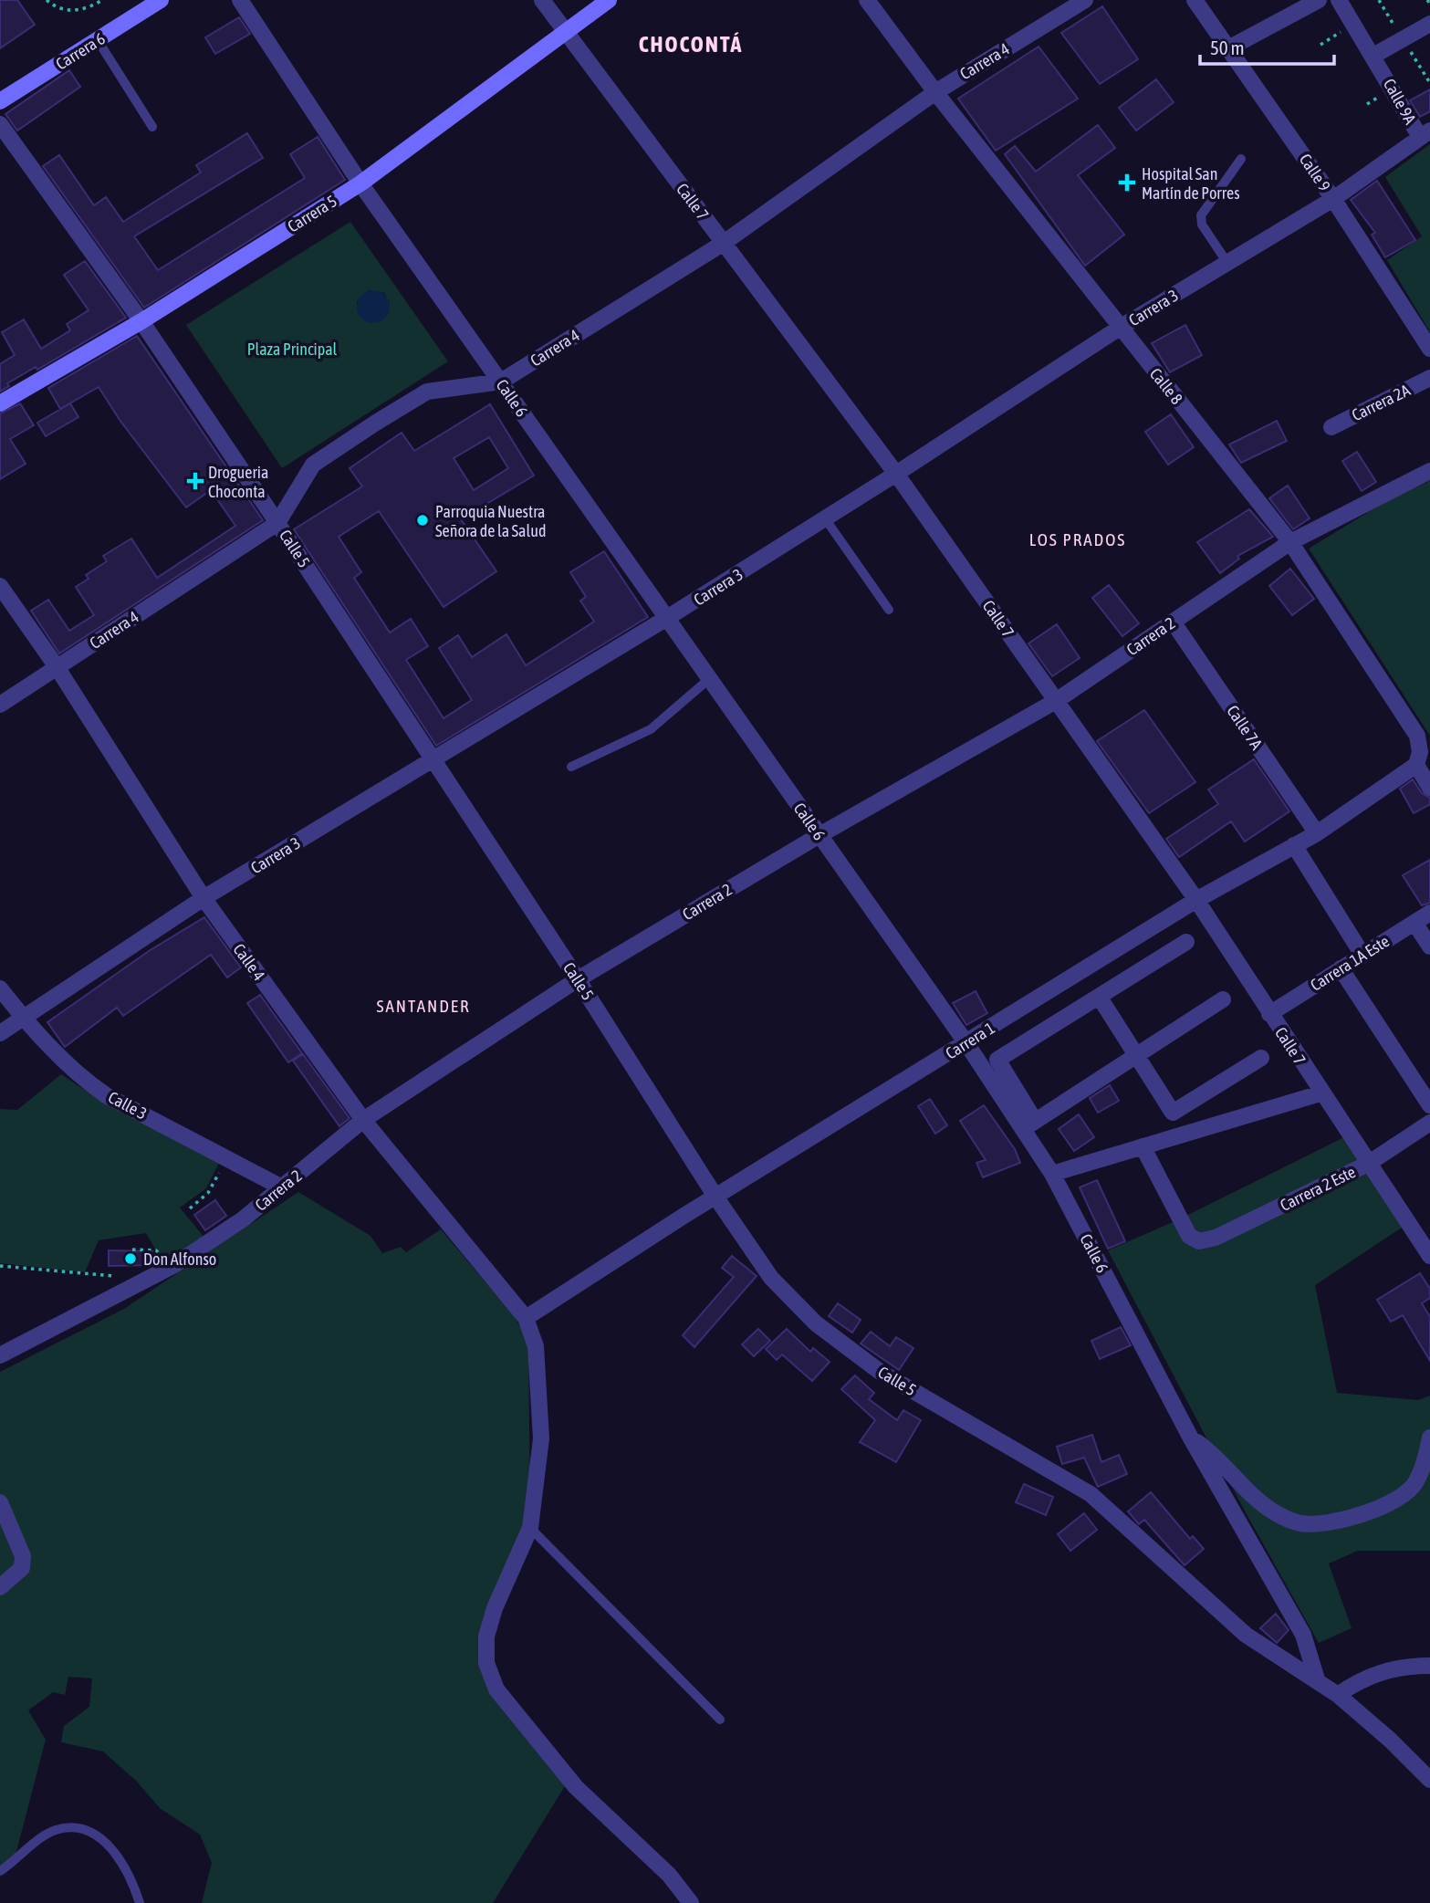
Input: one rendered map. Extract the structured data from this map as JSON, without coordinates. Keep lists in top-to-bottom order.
{
  "streets": {
    "street": [
      "Carrera 6",
      "Carrera 4",
      "Calle 9A",
      "Calle 9",
      "Calle 7",
      "Carrera 5",
      "Carrera 3",
      "Calle 8",
      "Calle 6",
      "Carrera 2A",
      "Calle 5",
      "Carrera 2",
      "Calle 7A",
      "Calle 4",
      "Carrera 1A Este",
      "Carrera 1",
      "Calle 3",
      "Carrera 2 Este"
    ]
  },
  "crossings": [
    ["Carrera 4", "Calle 7"],
    ["Carrera 4", "Calle 8"],
    ["Carrera 4", "Calle 6"],
    ["Carrera 4", "Calle 5"],
    ["Carrera 4", "Calle 4"],
    ["Calle 9A", "Carrera 3"],
    ["Calle 9", "Carrera 3"],
    ["Calle 7", "Carrera 5"],
    ["Calle 7", "Carrera 3"],
    ["Calle 7", "Carrera 2"],
    ["Calle 7", "Carrera 1A Este"],
    ["Calle 7", "Carrera 1"],
    ["Calle 7", "Carrera 2 Este"],
    ["Carrera 5", "Calle 6"],
    ["Carrera 5", "Calle 5"],
    ["Carrera 3", "Calle 8"],
    ["Carrera 3", "Calle 6"],
    ["Carrera 3", "Calle 5"],
    ["Carrera 3", "Calle 4"],
    ["Carrera 3", "Calle 3"],
    ["Calle 8", "Carrera 2"],
    ["Calle 8", "Carrera 1"],
    ["Calle 6", "Calle 5"],
    ["Calle 6", "Carrera 2"],
    ["Calle 6", "Carrera 1"],
    ["Calle 5", "Carrera 2"],
    ["Calle 5", "Carrera 1"],
    ["Carrera 2", "Calle 7A"],
    ["Carrera 2", "Calle 4"],
    ["Carrera 2", "Calle 3"],
    ["Calle 7A", "Carrera 1"],
    ["Calle 4", "Carrera 1"]
  ],
  "districts": ["CHOCONTÁ", "LOS PRADOS", "SANTANDER"],
  "parks": ["Plaza Principal"],
  "places": {
    "health": ["Hospital San Martín de Porres", "Drogueria Choconta"],
    "other": ["Parroquia Nuestra Señora de la Salud", "Don Alfonso"]
  },
  "scale_bar": "50 m"
}
